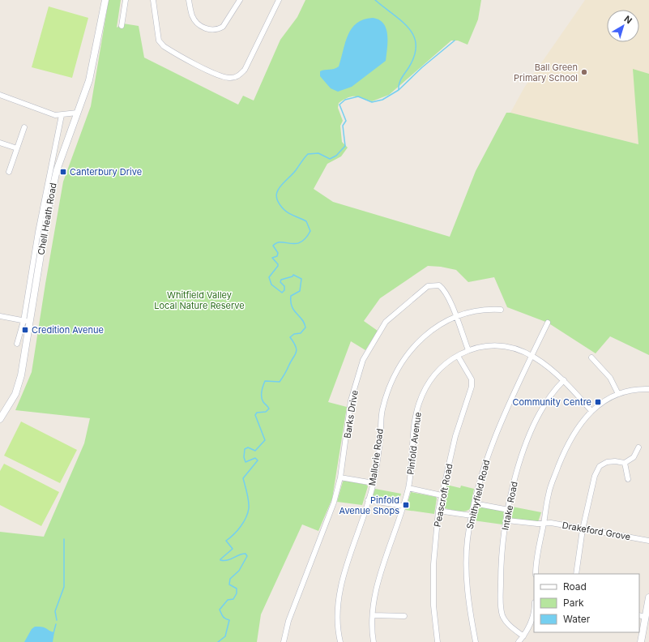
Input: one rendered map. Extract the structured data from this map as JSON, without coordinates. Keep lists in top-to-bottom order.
{
  "streets": {
    "street": [
      "Chell Heath Road",
      "Barks Drive",
      "Pinfold Avenue",
      "Mallorie Road",
      "Smithyfield Road",
      "Peascroft Road",
      "Intake Road",
      "Drakeford Grove"
    ]
  },
  "crossings": [
    ["Barks Drive", "Pinfold Avenue"],
    ["Barks Drive", "Mallorie Road"],
    ["Pinfold Avenue", "Smithyfield Road"],
    ["Pinfold Avenue", "Peascroft Road"],
    ["Pinfold Avenue", "Intake Road"],
    ["Intake Road", "Drakeford Grove"]
  ],
  "parks": ["Whitfield Valley Local Nature Reserve"],
  "places": {
    "other": ["Ball Green Primary School"],
    "transit": [
      "Canterbury Drive",
      "Credition Avenue",
      "Community Centre",
      "Pinfold Avenue Shops"
    ]
  },
  "legend": ["Road", "Park", "Water"],
  "north": "top right"
}
